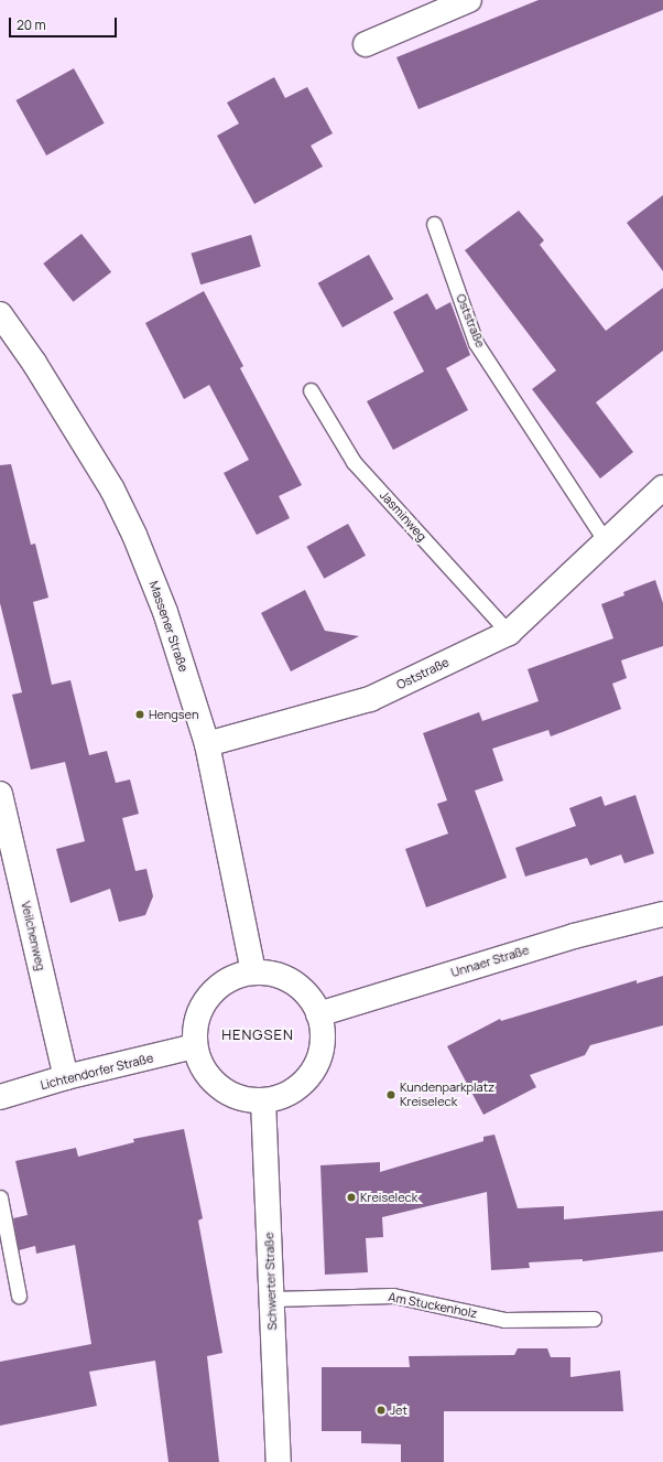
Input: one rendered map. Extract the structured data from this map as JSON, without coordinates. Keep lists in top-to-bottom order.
{
  "streets": {
    "main road": [
      "Oststraße",
      "Massener Straße",
      "Veilchenweg",
      "Unnaer Straße",
      "Lichtendorfer Straße",
      "Schwerter Straße"
    ],
    "lane": ["Jasminweg", "Am Stuckenholz"]
  },
  "crossings": [
    ["Oststraße", "Jasminweg"],
    ["Oststraße", "Massener Straße"],
    ["Massener Straße", "Unnaer Straße"],
    ["Massener Straße", "Lichtendorfer Straße"],
    ["Massener Straße", "Schwerter Straße"],
    ["Veilchenweg", "Lichtendorfer Straße"],
    ["Unnaer Straße", "Lichtendorfer Straße"],
    ["Unnaer Straße", "Schwerter Straße"],
    ["Lichtendorfer Straße", "Schwerter Straße"],
    ["Schwerter Straße", "Am Stuckenholz"]
  ],
  "districts": ["HENGSEN"],
  "places": [
    "Hengsen",
    "Kundenparkplatz Kreiseleck",
    "Kreiseleck",
    "Jet"
  ],
  "scale_bar": "20 m"
}
